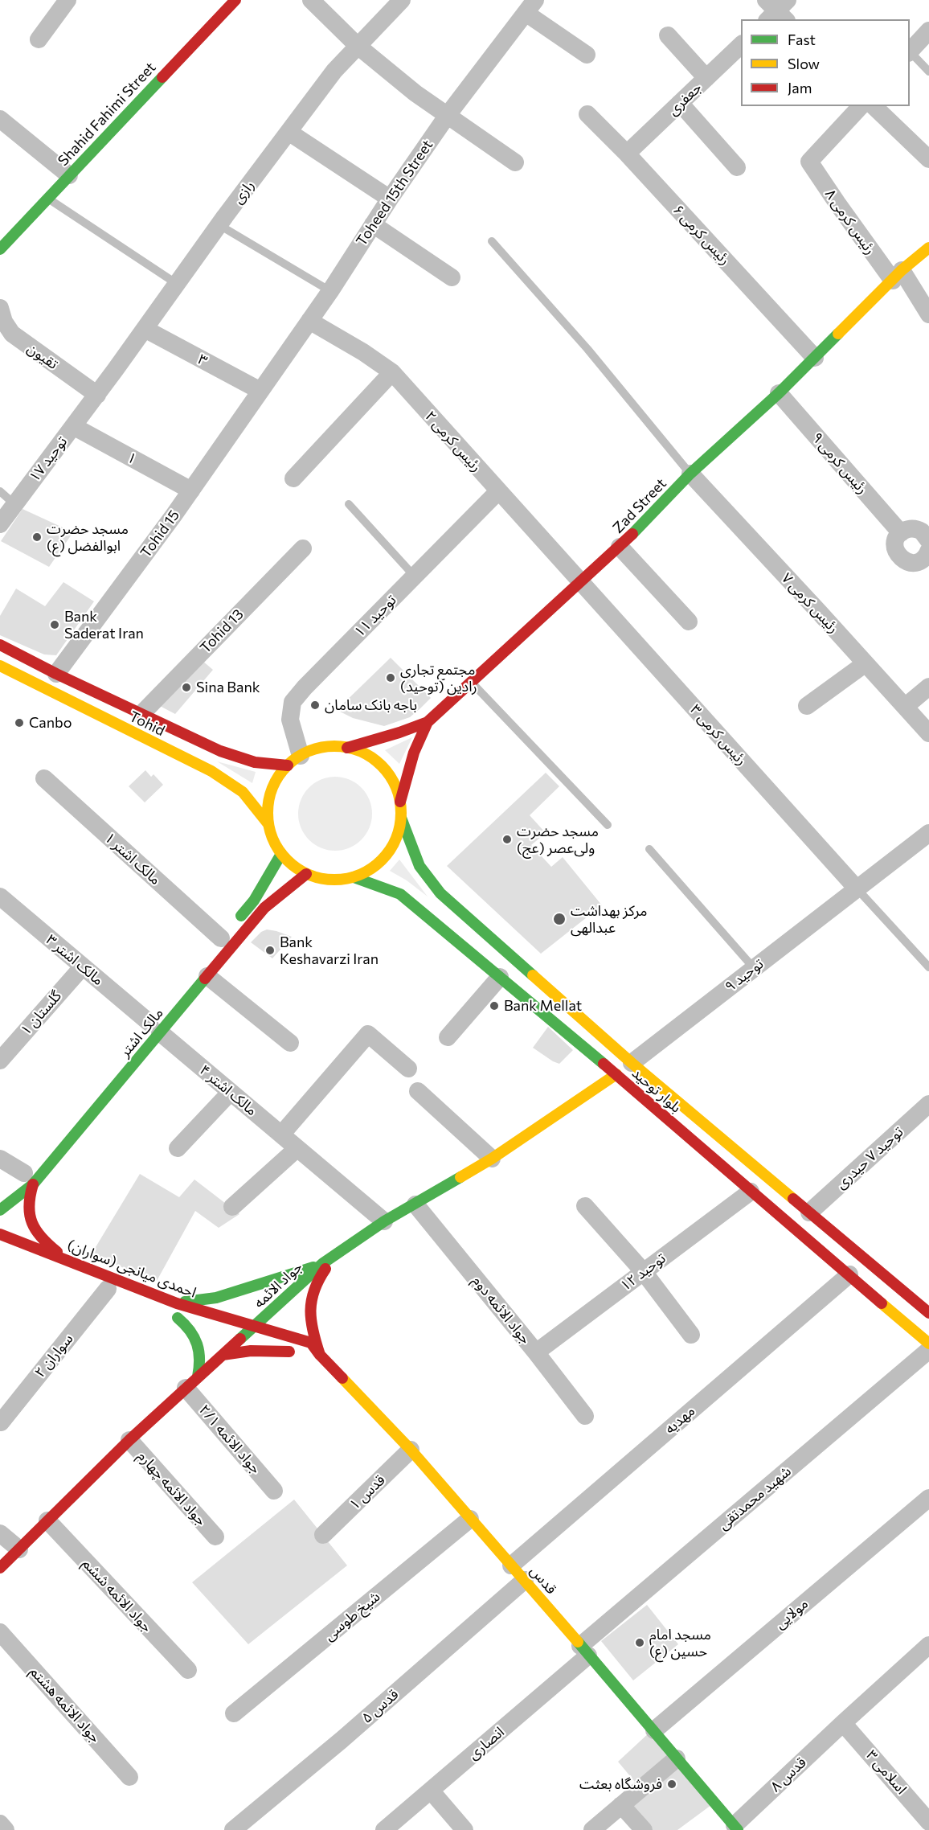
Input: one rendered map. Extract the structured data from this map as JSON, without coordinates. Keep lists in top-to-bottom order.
{
  "streets": {
    "main road": [
      "Shahid Fahimi Street",
      "Zad Street",
      "Tohid",
      "مالک اشتر",
      "بلوار توحید",
      "احمدی میانجی (سواران)",
      "جواد الائمه",
      "قدس"
    ],
    "street": [
      "جعفری",
      "رازی",
      "Toheed 15th Street",
      "رئیس کرمی ۸",
      "رئیس کرمی ۶",
      "تقیون",
      "۳",
      "رئیس کرمی ۲",
      "۱",
      "توحید ۱۷",
      "رئیس کرمی ۹",
      "Tohid 15",
      "رئیس کرمی ۷",
      "توحید ۱۱",
      "Tohid 13",
      "رئیس کرمی ۳",
      "مالک اشتر ۱",
      "مالک اشتر ۳",
      "توحید ۹",
      "گلستان ۱",
      "مالک اشتر ۴",
      "توحید ۷ حیدری",
      "توحید ۱۲",
      "جواد الائمه دوم",
      "سواران ۲",
      "مهدیه",
      "جواد الائمه ۲/۱",
      "جواد الائمه چهارم",
      "قدس ۱",
      "شهید محمدتقی",
      "جواد الائمه ششم",
      "مولایی",
      "شیخ طوسی",
      "جواد الائمه هشتم",
      "قدس ۵",
      "انصاری",
      "۳ اسلامی",
      "قدس ۸"
    ]
  },
  "crossings": [
    ["جعفری", "رئیس کرمی ۶"],
    ["رازی", "تقیون"],
    ["رازی", "۳"],
    ["رازی", "توحید ۱۷"],
    ["Toheed 15th Street", "۳"],
    ["Toheed 15th Street", "رئیس کرمی ۲"],
    ["Toheed 15th Street", "Tohid 15"],
    ["رئیس کرمی ۸", "Zad Street"],
    ["رئیس کرمی ۶", "Zad Street"],
    ["تقیون", "توحید ۱۷"],
    ["۳", "Tohid 15"],
    ["رئیس کرمی ۲", "Zad Street"],
    ["رئیس کرمی ۲", "توحید ۱۱"],
    ["رئیس کرمی ۲", "رئیس کرمی ۳"],
    ["۱", "توحید ۱۷"],
    ["۱", "Tohid 15"],
    ["رئیس کرمی ۹", "Zad Street"],
    ["Zad Street", "رئیس کرمی ۷"],
    ["Zad Street", "توحید ۱۱"],
    ["Zad Street", "Tohid"],
    ["Zad Street", "رئیس کرمی ۳"],
    ["Zad Street", "مالک اشتر"],
    ["Zad Street", "بلوار توحید"],
    ["Tohid 15", "Tohid"],
    ["توحید ۱۱", "Tohid"],
    ["توحید ۱۱", "مالک اشتر"],
    ["توحید ۱۱", "بلوار توحید"],
    ["Tohid 13", "Tohid"],
    ["Tohid", "مالک اشتر"],
    ["Tohid", "بلوار توحید"],
    ["رئیس کرمی ۳", "توحید ۹"],
    ["مالک اشتر ۳", "گلستان ۱"],
    ["مالک اشتر ۳", "مالک اشتر"],
    ["مالک اشتر ۳", "مالک اشتر ۴"],
    ["توحید ۹", "بلوار توحید"],
    ["مالک اشتر", "مالک اشتر ۴"],
    ["مالک اشتر", "بلوار توحید"],
    ["مالک اشتر ۴", "جواد الائمه"],
    ["بلوار توحید", "توحید ۷ حیدری"],
    ["بلوار توحید", "توحید ۱۲"],
    ["بلوار توحید", "جواد الائمه"],
    ["بلوار توحید", "مهدیه"],
    ["احمدی میانجی (سواران)", "جواد الائمه"],
    ["احمدی میانجی (سواران)", "جواد الائمه ۲/۱"],
    ["احمدی میانجی (سواران)", "قدس"],
    ["توحید ۱۲", "جواد الائمه دوم"],
    ["جواد الائمه", "جواد الائمه دوم"],
    ["جواد الائمه", "جواد الائمه ۲/۱"],
    ["جواد الائمه", "جواد الائمه چهارم"],
    ["جواد الائمه", "قدس"],
    ["جواد الائمه", "جواد الائمه ششم"],
    ["مهدیه", "قدس"],
    ["قدس ۱", "قدس"],
    ["شهید محمدتقی", "قدس"],
    ["شهید محمدتقی", "انصاری"],
    ["قدس", "مولایی"],
    ["قدس", "شیخ طوسی"],
    ["قدس", "قدس ۵"],
    ["قدس", "انصاری"],
    ["قدس", "قدس ۸"],
    ["۳ اسلامی", "قدس ۸"]
  ],
  "places": [
    "مسجد حضرت ابوالفضل (ع)",
    "Bank Saderat Iran",
    "مجتمع تجاری رادین (توحید)",
    "Sina Bank",
    "باجه بانک سامان",
    "Canbo",
    "مسجد حضرت ولی‌عصر (عج)",
    "مرکز بهداشت عبدالهی",
    "Bank Keshavarzi Iran",
    "Bank Mellat",
    "مسجد امام حسین (ع)",
    "فروشگاه بعثت"
  ],
  "legend": ["Fast", "Slow", "Jam"]
}
